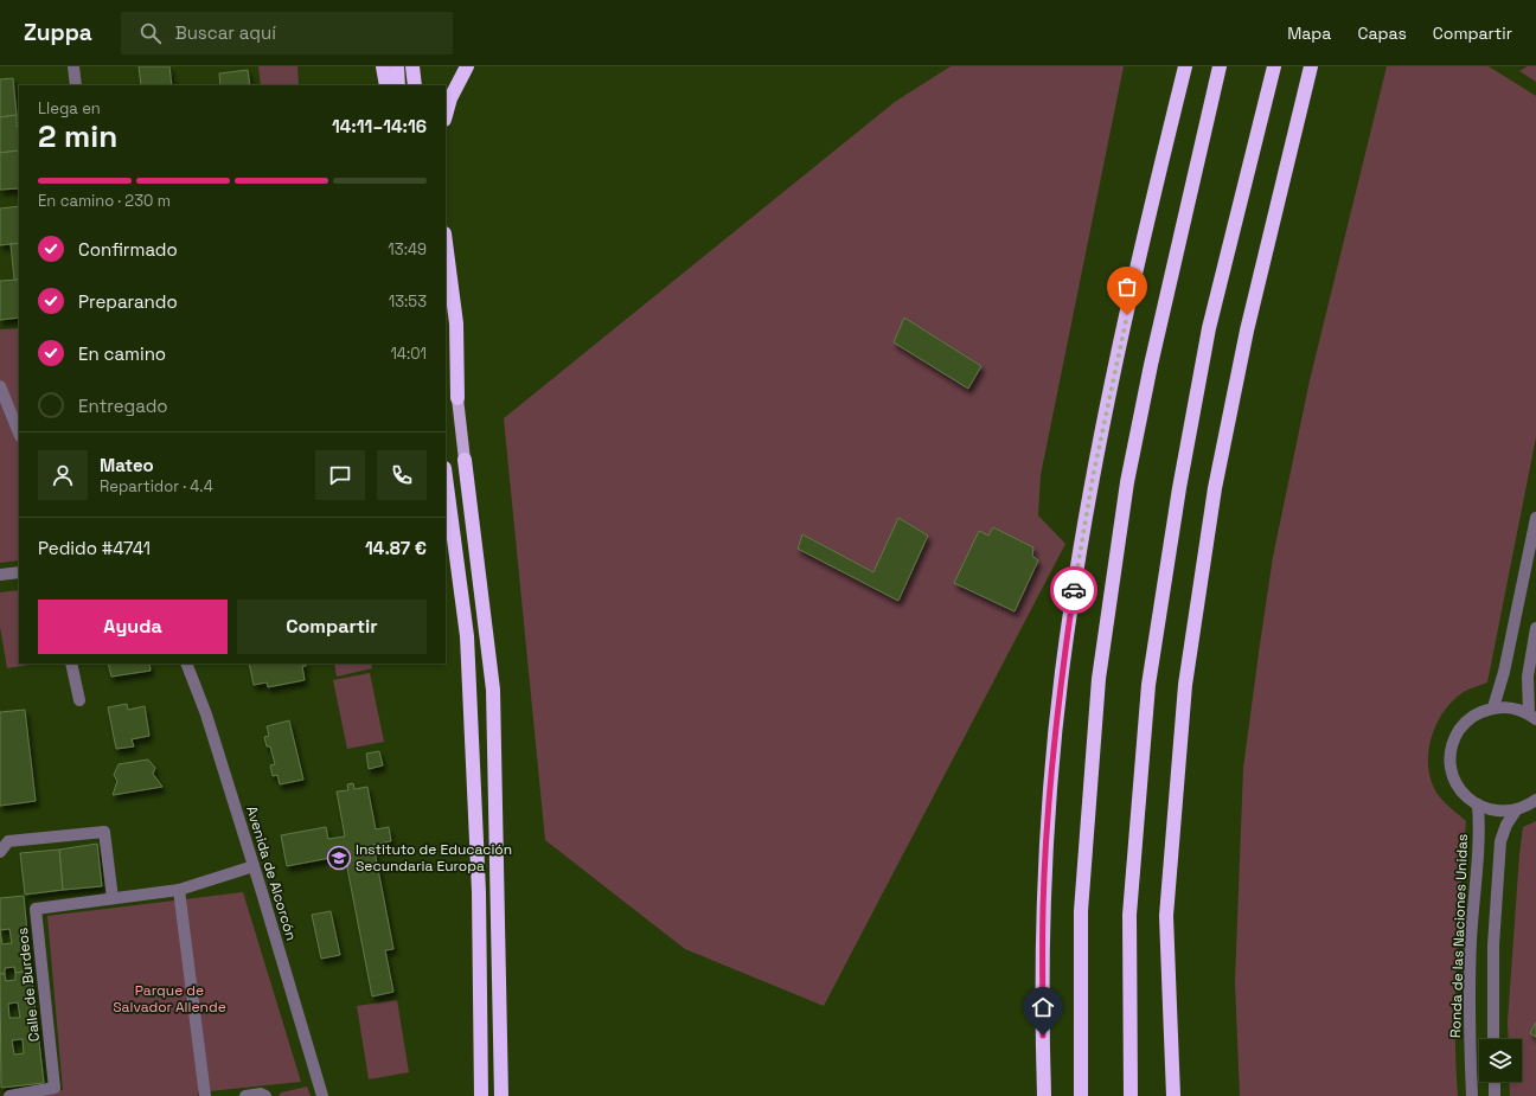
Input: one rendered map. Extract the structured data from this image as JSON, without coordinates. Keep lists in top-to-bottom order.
{
  "streets": {
    "street": ["Avenida de Alcorcón", "Ronda de las Naciones Unidas", "Calle de Burdeos"]
  },
  "crossings": [
    ["Avenida de Alcorcón", "Calle de Burdeos"]
  ],
  "parks": ["Parque de Salvador Allende"],
  "places": {
    "school or university": ["Instituto de Educación Secundaria Europa"]
  },
  "page": {
    "header": "Zuppa",
    "search": "Buscar aquí",
    "nav": ["Mapa", "Capas", "Compartir"],
    "heading": ["2 min", "Llega en", "14:11–14:16"],
    "panel": [
      "Mateo",
      "Repartidor · 4.4",
      "Pedido #4741",
      "14.87 €"
    ],
    "bar": "En camino · 230 m",
    "list": [
      ["Confirmado", "13:49"],
      ["Preparando", "13:53"],
      ["En camino", "14:01"],
      "Entregado"
    ],
    "buttons": ["Ayuda", "Compartir"]
  }
}
